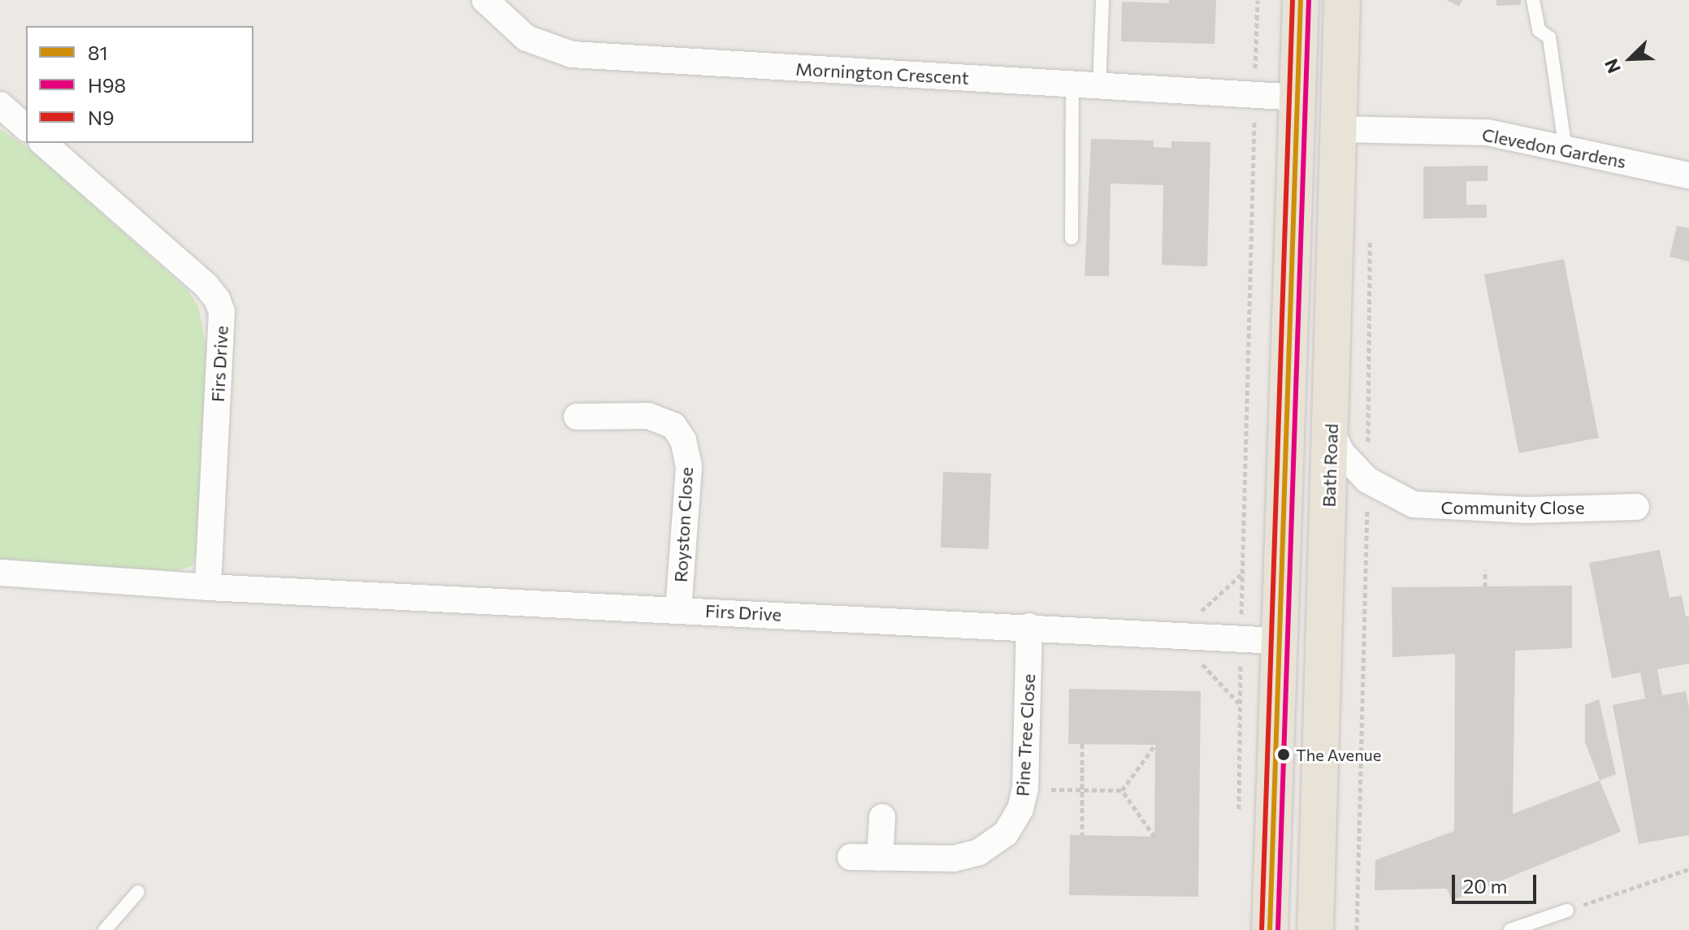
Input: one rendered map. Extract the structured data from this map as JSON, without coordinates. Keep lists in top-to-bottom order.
{
  "streets": {
    "highway": ["Bath Road"],
    "street": [
      "Mornington Crescent",
      "Clevedon Gardens",
      "Firs Drive",
      "Community Close",
      "Royston Close",
      "Pine Tree Close"
    ]
  },
  "crossings": [
    ["Clevedon Gardens", "Bath Road"],
    ["Firs Drive", "Royston Close"],
    ["Firs Drive", "Pine Tree Close"],
    ["Bath Road", "Community Close"]
  ],
  "places": ["The Avenue"],
  "lines": ["transit line 81", "transit line H98", "transit line N9"],
  "legend": ["81", "H98", "N9"],
  "scale_bar": "20 m",
  "north": "bottom left"
}
